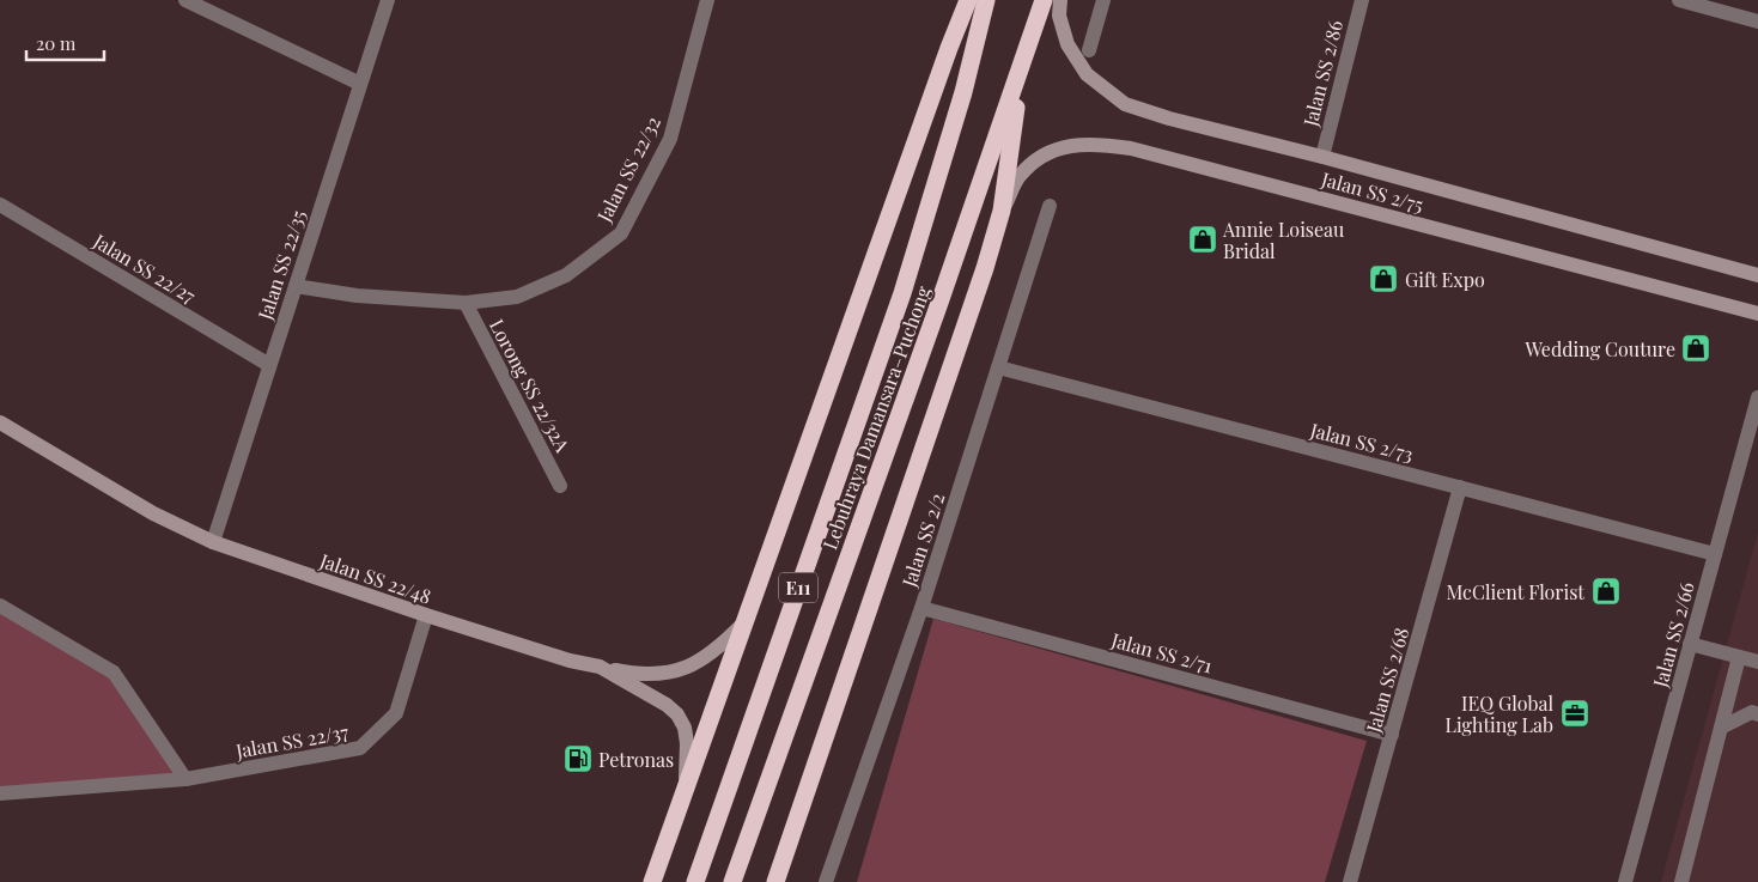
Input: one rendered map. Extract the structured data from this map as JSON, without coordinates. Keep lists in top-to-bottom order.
{
  "streets": {
    "highway": ["Lebuhraya Damansara–Puchong", "E11"],
    "street": [
      "Jalan SS 2/86",
      "Jalan SS 22/32",
      "Jalan SS 2/75",
      "Jalan SS 22/35",
      "Jalan SS 22/27",
      "Lorong SS 22/32A",
      "Jalan SS 2/73",
      "Jalan SS 2/2",
      "Jalan SS 22/48",
      "Jalan SS 2/66",
      "Jalan SS 2/71",
      "Jalan SS 2/68",
      "Jalan SS 22/37"
    ]
  },
  "crossings": [
    ["Jalan SS 2/86", "Jalan SS 2/75"],
    ["Jalan SS 22/32", "Jalan SS 22/35"],
    ["Jalan SS 22/32", "Lorong SS 22/32A"],
    ["Jalan SS 22/35", "Jalan SS 22/27"],
    ["Jalan SS 22/35", "Jalan SS 22/48"],
    ["Jalan SS 2/73", "Jalan SS 2/2"],
    ["Jalan SS 2/73", "Jalan SS 2/66"],
    ["Jalan SS 2/73", "Jalan SS 2/68"],
    ["Jalan SS 2/2", "Jalan SS 2/71"],
    ["Jalan SS 22/48", "Jalan SS 22/37"],
    ["Jalan SS 2/71", "Jalan SS 2/68"]
  ],
  "places": {
    "shop": [
      "Annie Loiseau Bridal",
      "Gift Expo",
      "Wedding Couture",
      "McClient Florist"
    ],
    "office": ["IEQ Global Lighting Lab"],
    "fuel station": ["Petronas"]
  },
  "scale_bar": "20 m"
}
